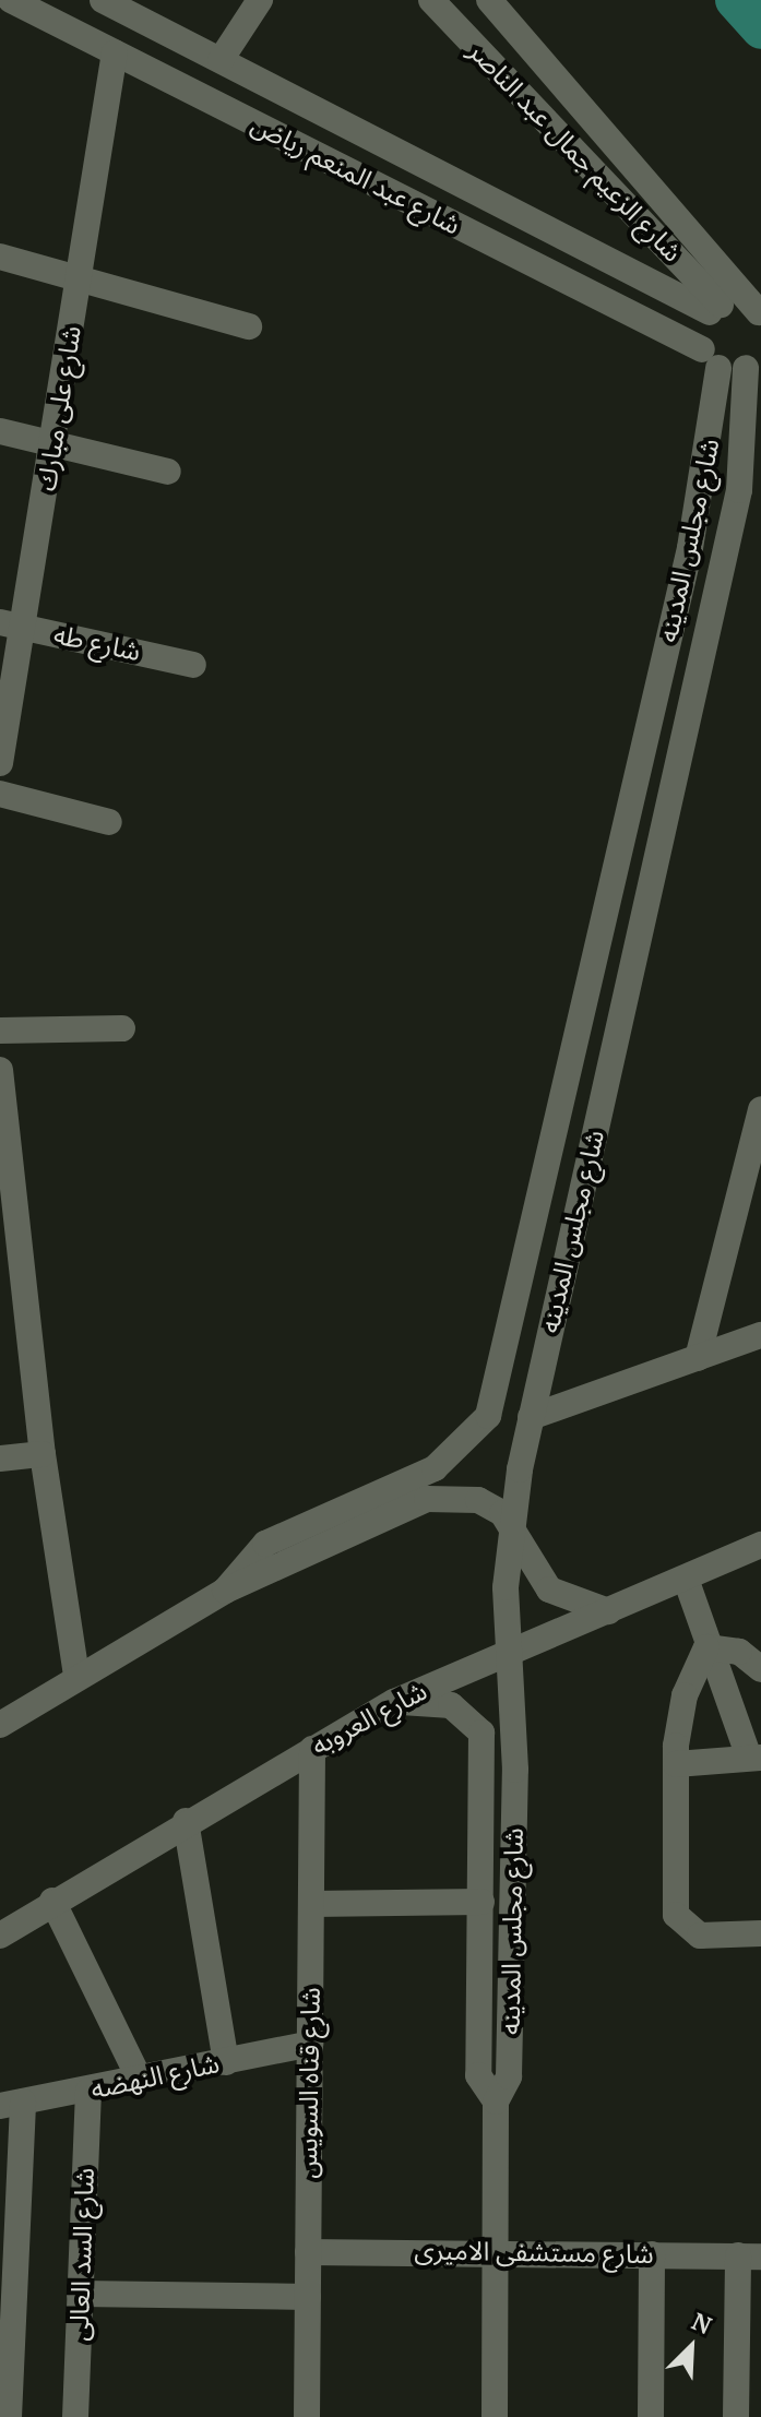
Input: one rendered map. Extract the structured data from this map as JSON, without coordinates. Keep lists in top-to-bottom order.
{
  "streets": {
    "street": [
      "شارع الزعيم جمال عبد الناصر",
      "شارع عبد المنعم رياض",
      "شارع على مبارك",
      "شارع مجلس المدينه",
      "شارع طه",
      "شارع العروبه",
      "شارع النهضه",
      "شارع قناه السويس",
      "شارع مستشفى الاميرى",
      "شارع السد العالى"
    ]
  },
  "crossings": [
    ["شارع الزعيم جمال عبد الناصر", "شارع عبد المنعم رياض"],
    ["شارع الزعيم جمال عبد الناصر", "شارع مجلس المدينه"],
    ["شارع عبد المنعم رياض", "شارع على مبارك"],
    ["شارع عبد المنعم رياض", "شارع مجلس المدينه"],
    ["شارع على مبارك", "شارع طه"],
    ["شارع مجلس المدينه", "شارع العروبه"],
    ["شارع مجلس المدينه", "شارع مستشفى الاميرى"],
    ["شارع العروبه", "شارع قناه السويس"],
    ["شارع النهضه", "شارع قناه السويس"],
    ["شارع النهضه", "شارع السد العالى"],
    ["شارع قناه السويس", "شارع مستشفى الاميرى"]
  ],
  "north": "top right"
}
